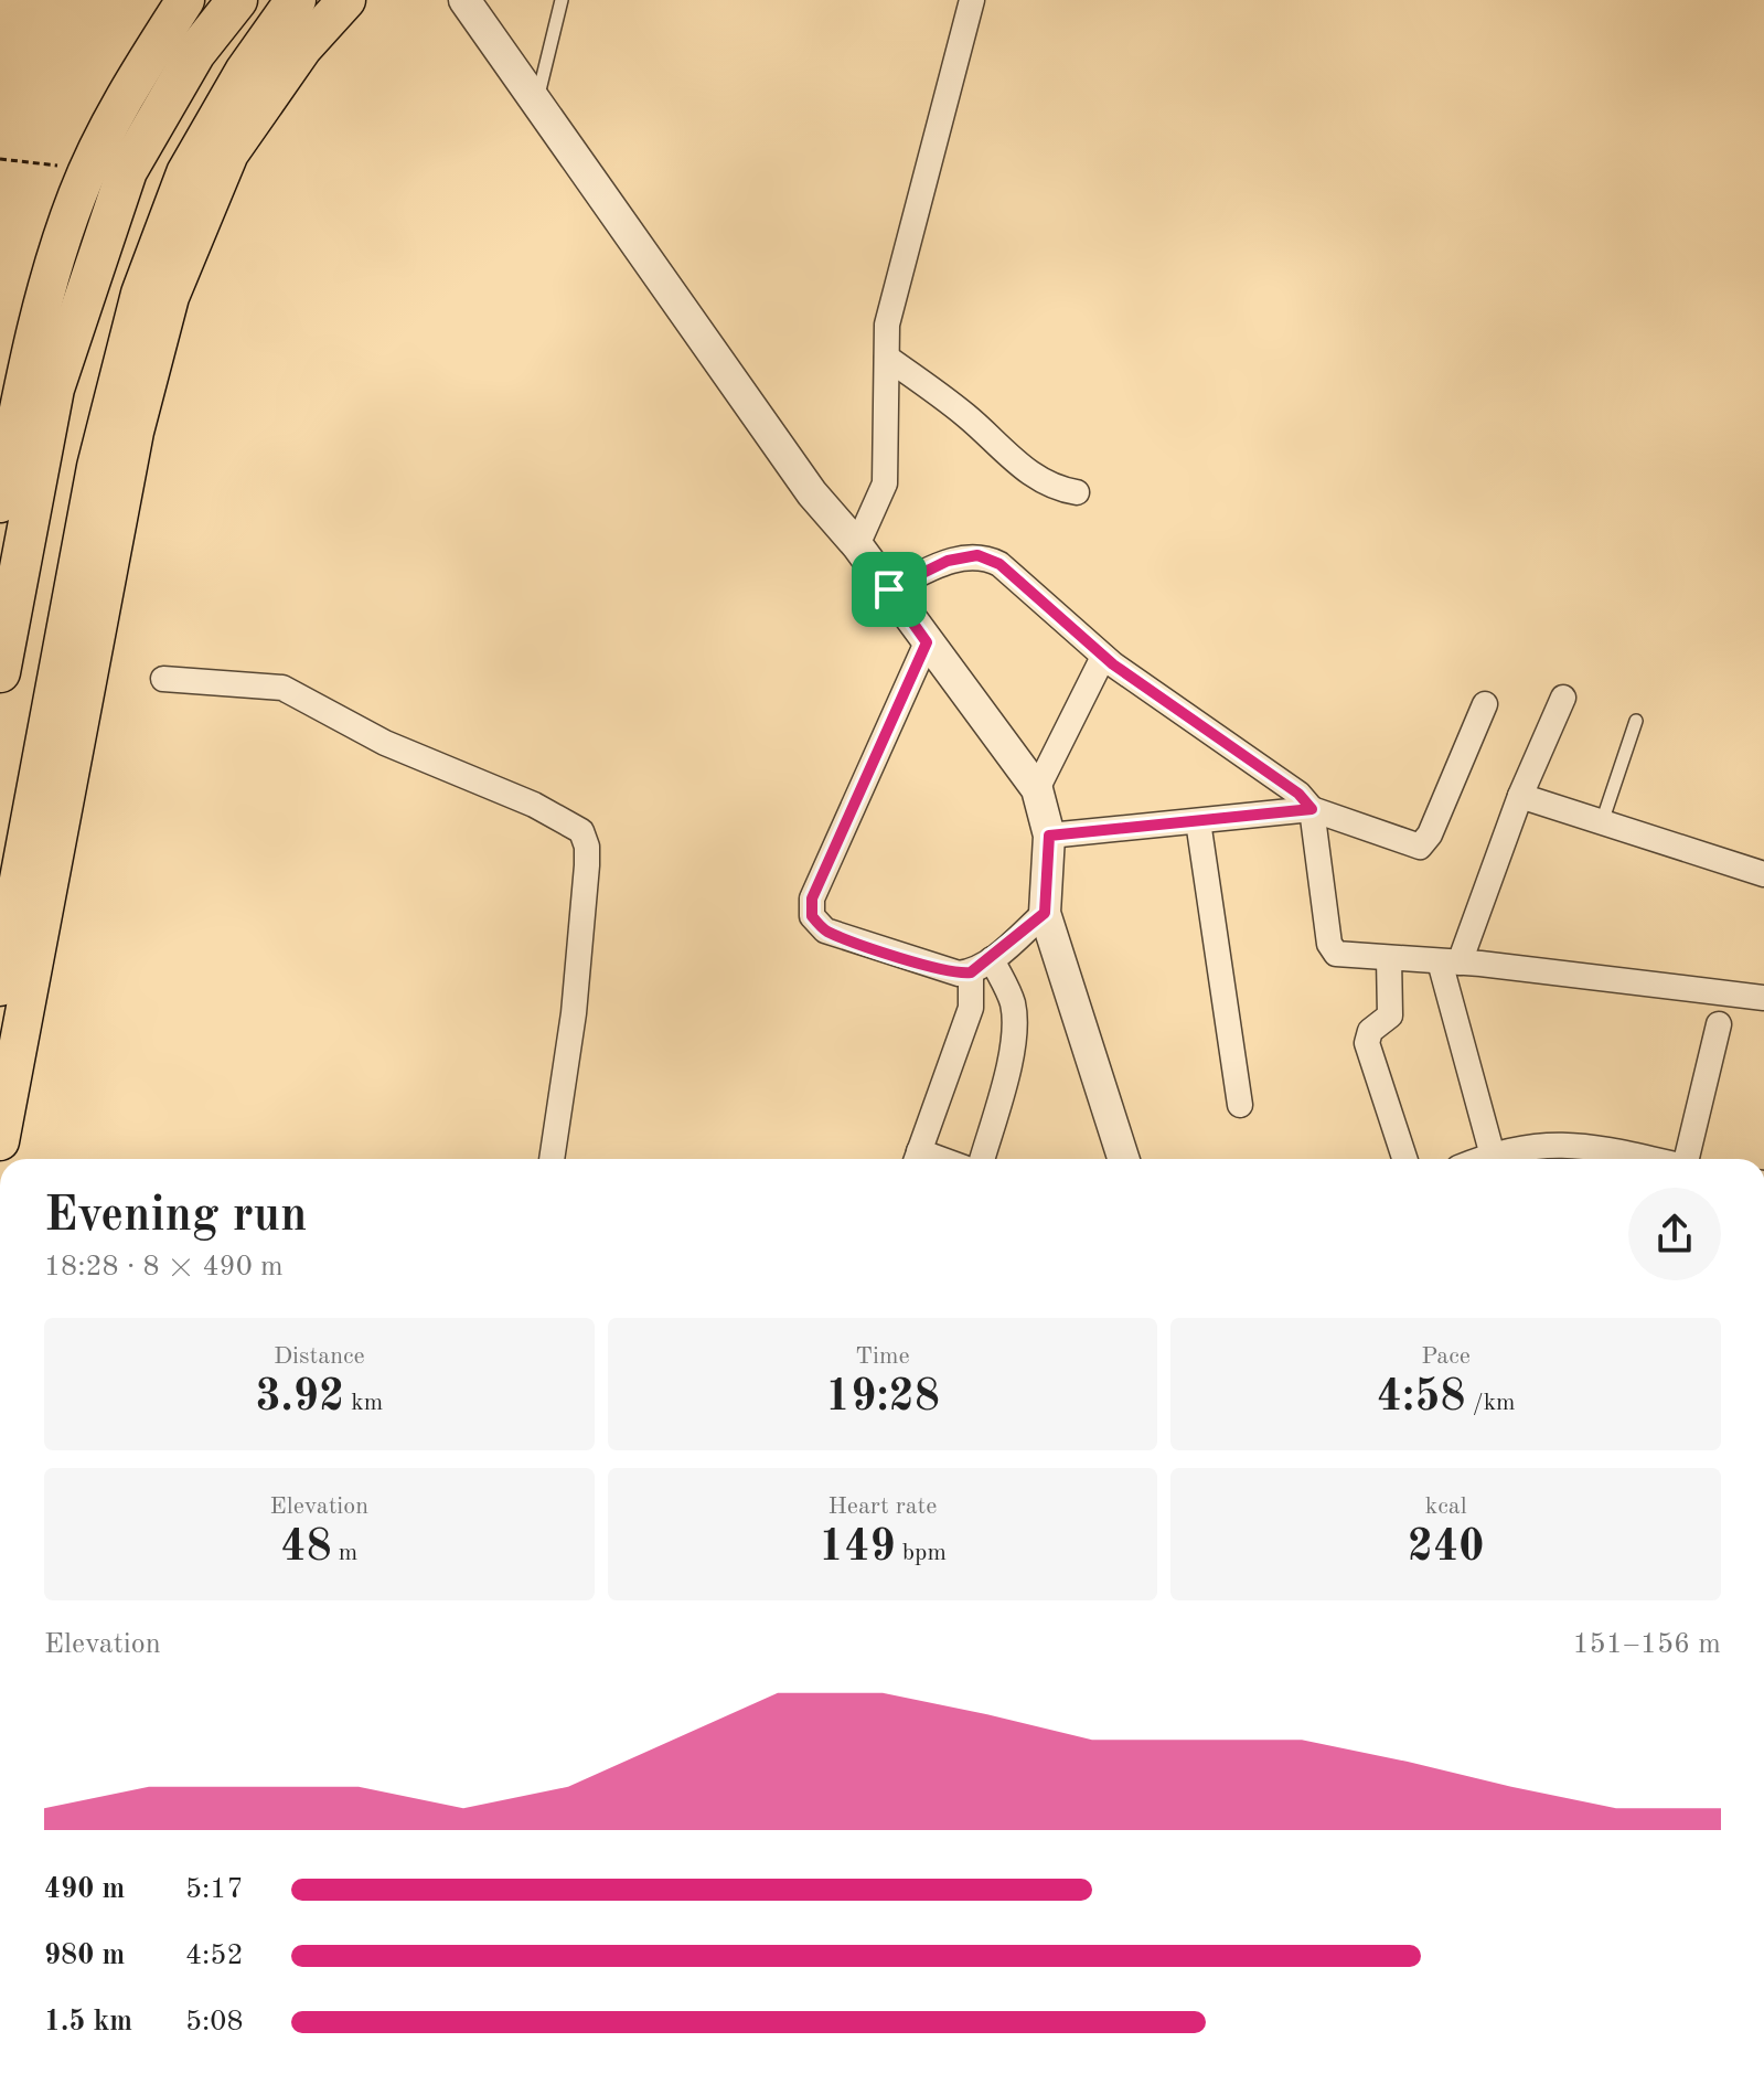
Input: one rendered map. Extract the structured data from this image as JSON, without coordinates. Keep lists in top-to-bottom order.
{
  "page": {
    "heading": ["Evening run", "18:28 · 8 × 490 m"],
    "stats": [
      ["Distance", "3.92 km"],
      ["Time", "19:28"],
      ["Pace", "4:58 /km"],
      ["Elevation", "48 m"],
      ["Heart rate", "149 bpm"],
      ["kcal", "240"]
    ],
    "chart": ["Elevation", "151–156 m"],
    "list": [
      {
        "name": "490 m",
        "note": "5:17"
      },
      {
        "name": "980 m",
        "note": "4:52"
      },
      {
        "name": "1.5 km",
        "note": "5:08"
      }
    ]
  }
}
